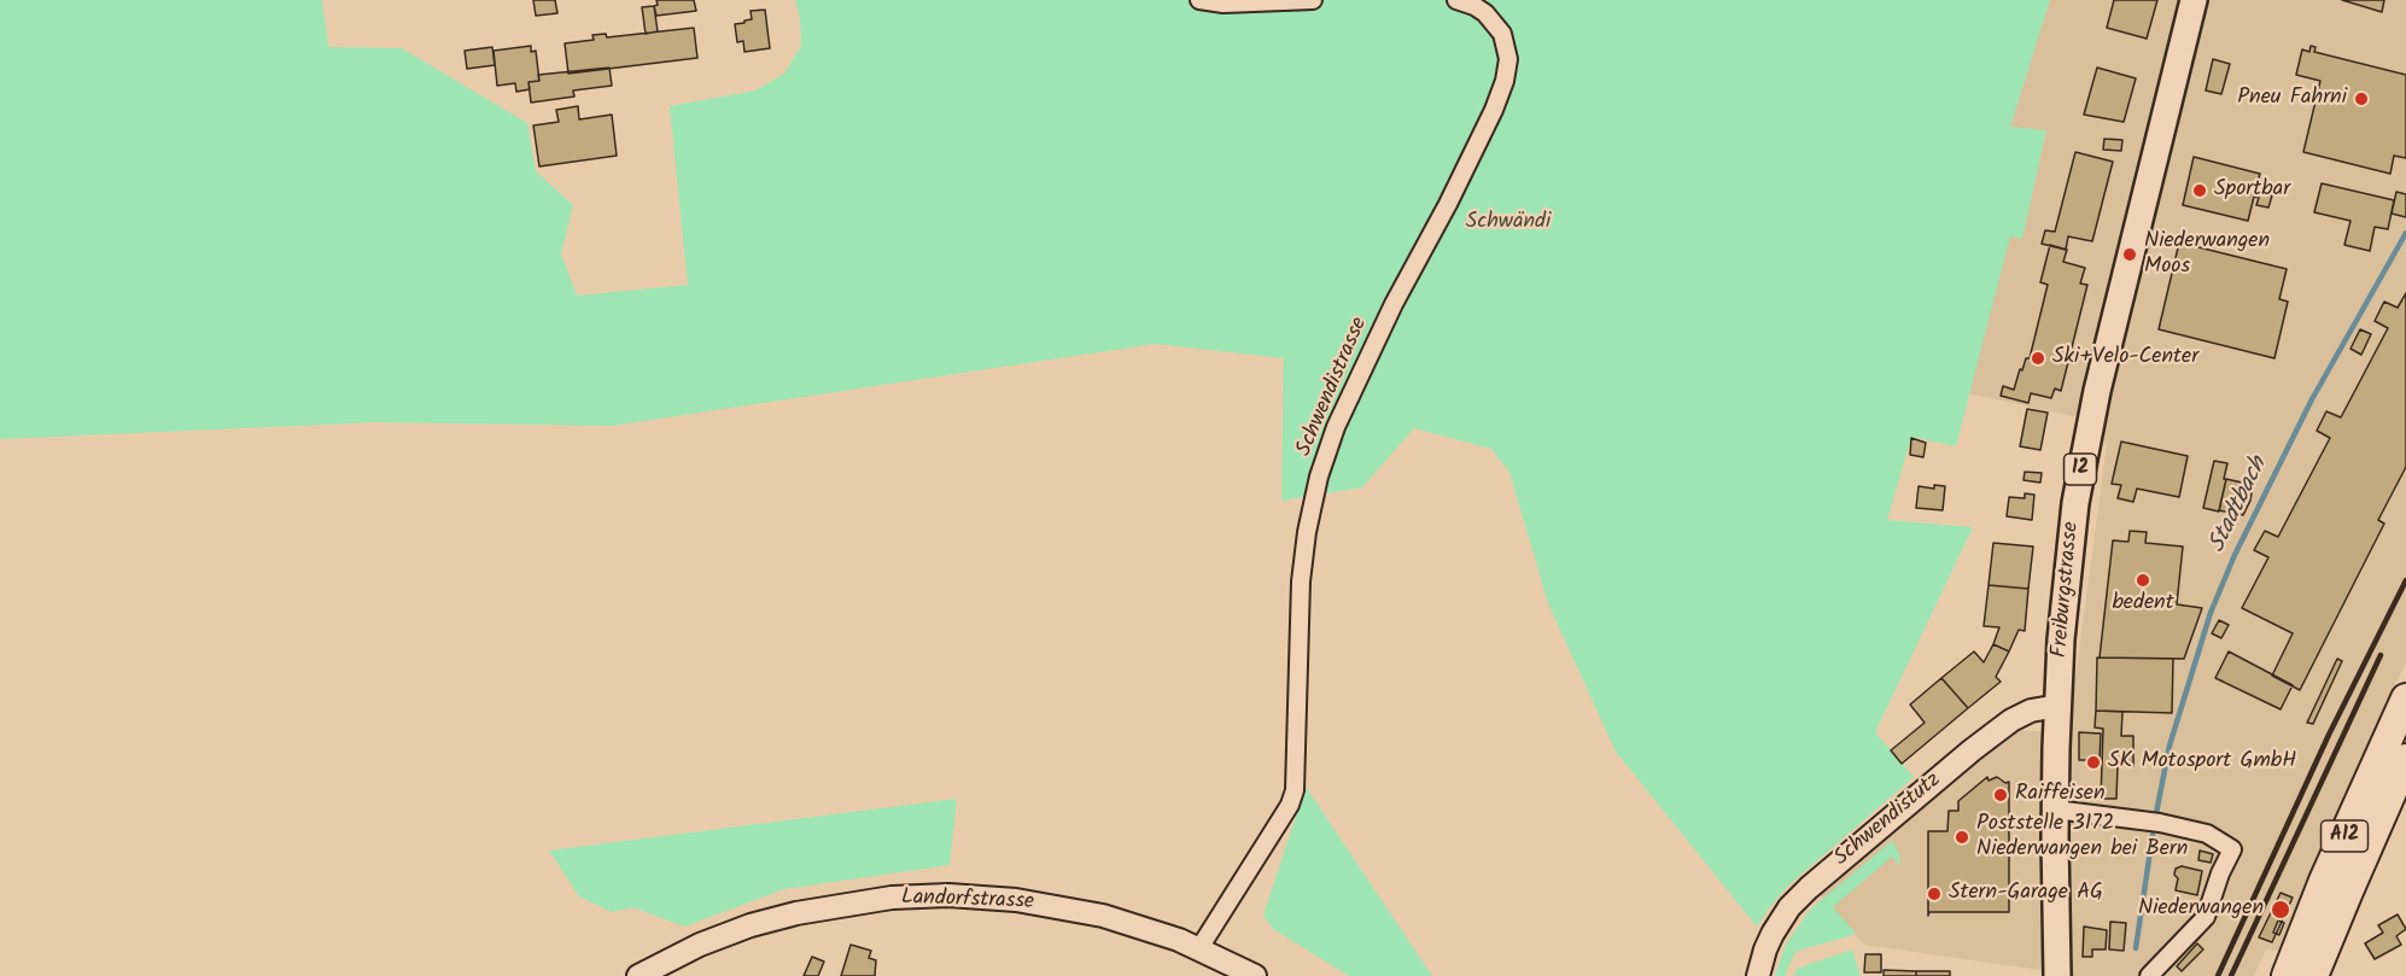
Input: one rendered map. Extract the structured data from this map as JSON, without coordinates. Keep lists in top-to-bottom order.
{
  "streets": {
    "highway": ["A12"],
    "main road": ["12", "Freiburgstrasse"],
    "street": ["Schwendistrasse", "Schwendistutz", "Landorfstrasse"]
  },
  "crossings": [
    ["Schwendistrasse", "Landorfstrasse"],
    ["Freiburgstrasse", "Schwendistutz"]
  ],
  "water": ["Stadtbach"],
  "parks": ["Schwändi"],
  "places": [
    "Pneu Fahrni",
    "Sportbar",
    "Niederwangen Moos",
    "Ski+Velo-Center",
    "bedent",
    "SK Motosport GmbH",
    "Raiffeisen",
    "Poststelle 3172 Niederwangen bei Bern",
    "Stern-Garage AG",
    "Niederwangen"
  ]
}
